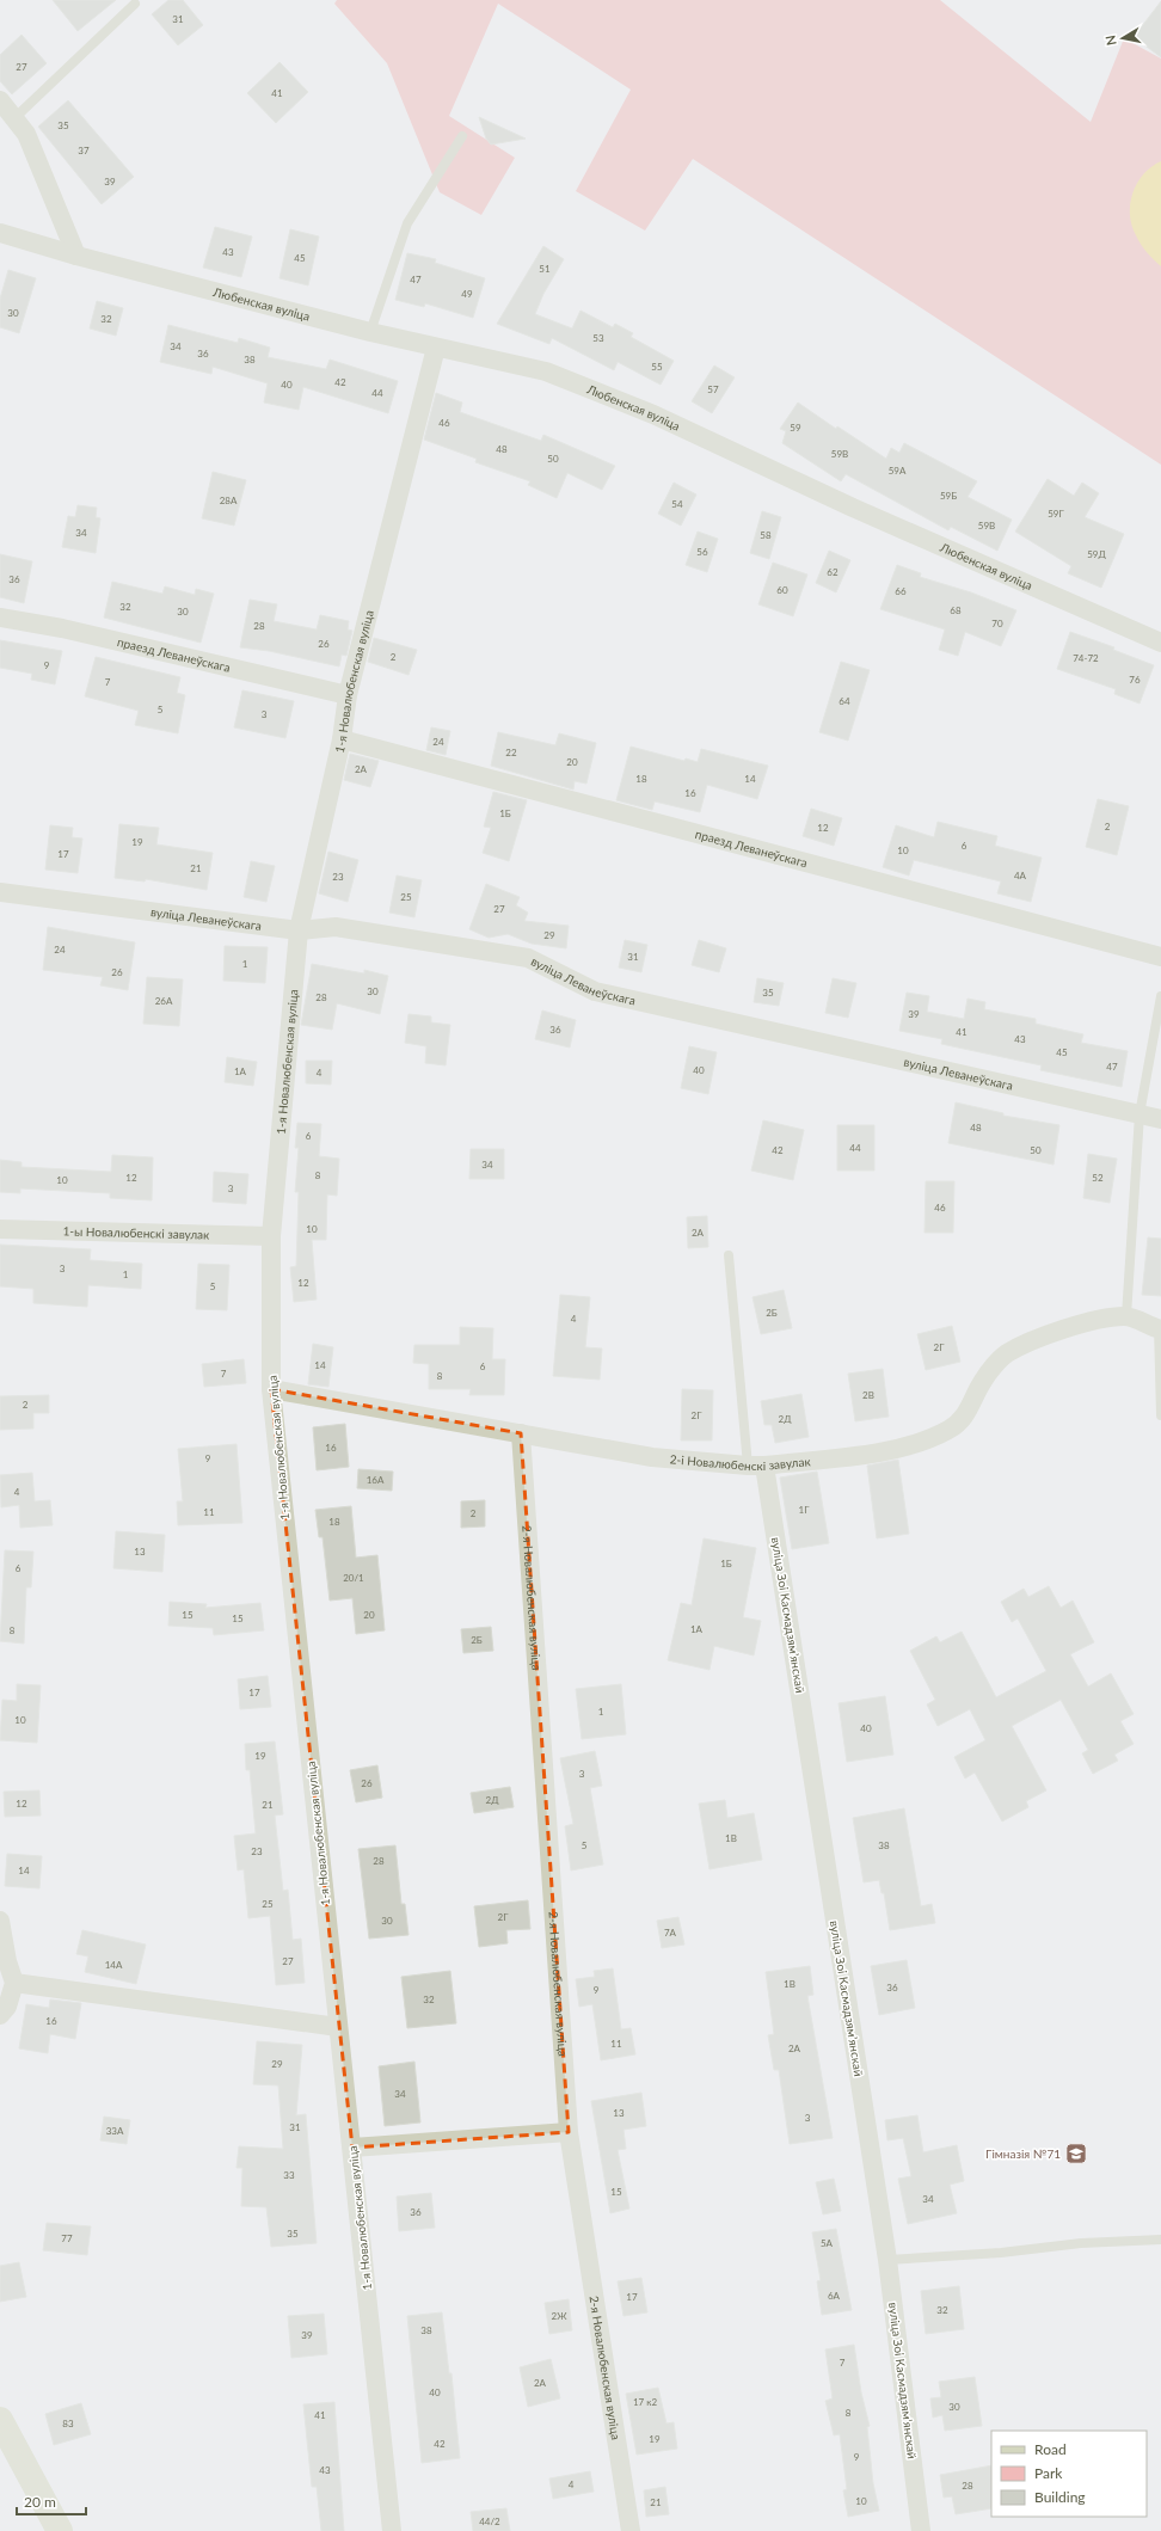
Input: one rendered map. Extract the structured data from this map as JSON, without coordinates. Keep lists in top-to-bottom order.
{
  "streets": {
    "street": [
      "Любенская вуліца",
      "праезд Леванеўскага",
      "1-я Новалюбенская вуліца",
      "вуліца Леванеўскага",
      "1-ы Новалюбенскі завулак",
      "2-і Новалюбенскі завулак",
      "2-я Новалюбенская вуліца",
      "вуліца Зоі Касмадзямʼянскай"
    ]
  },
  "crossings": [
    ["Любенская вуліца", "1-я Новалюбенская вуліца"],
    ["праезд Леванеўскага", "1-я Новалюбенская вуліца"],
    ["1-я Новалюбенская вуліца", "вуліца Леванеўскага"],
    ["1-я Новалюбенская вуліца", "1-ы Новалюбенскі завулак"],
    ["1-я Новалюбенская вуліца", "2-і Новалюбенскі завулак"],
    ["2-і Новалюбенскі завулак", "2-я Новалюбенская вуліца"],
    ["2-і Новалюбенскі завулак", "вуліца Зоі Касмадзямʼянскай"]
  ],
  "places": {
    "school or university": ["Гімназія №71"]
  },
  "house_numbers": [
    "31",
    "27",
    "41",
    "35",
    "37",
    "39",
    "43",
    "45",
    "51",
    "47",
    "49",
    "30",
    "32",
    "53",
    "34",
    "36",
    "38",
    "55",
    "42",
    "40",
    "57",
    "44",
    "46",
    "59",
    "48",
    "59В",
    "50",
    "59А",
    "59Б",
    "28А",
    "54",
    "59Г",
    "59В",
    "34",
    "58",
    "56",
    "59Д",
    "62",
    "36",
    "60",
    "66",
    "32",
    "68",
    "30",
    "70",
    "28",
    "26",
    "2",
    "74-72",
    "9",
    "76",
    "7",
    "64",
    "5",
    "3",
    "24",
    "22",
    "20",
    "2А",
    "18",
    "14",
    "16",
    "1Б",
    "2",
    "12",
    "19",
    "6",
    "10",
    "17",
    "21",
    "4А",
    "23",
    "25",
    "27",
    "29",
    "24",
    "31",
    "1",
    "26",
    "30",
    "35",
    "28",
    "26А",
    "39",
    "36",
    "41",
    "43",
    "45",
    "47",
    "40",
    "1А",
    "4",
    "48",
    "6",
    "44",
    "42",
    "50",
    "34",
    "8",
    "12",
    "52",
    "10",
    "3",
    "46",
    "10",
    "2А",
    "3",
    "1",
    "12",
    "5",
    "2Б",
    "4",
    "2Г",
    "14",
    "6",
    "7",
    "8",
    "2В",
    "2",
    "2Г",
    "2Д",
    "16",
    "9",
    "16А",
    "4",
    "1Г",
    "11",
    "2",
    "18",
    "13",
    "1Б",
    "6",
    "20/1",
    "15",
    "20",
    "15",
    "1А",
    "8",
    "2Б",
    "17",
    "1",
    "10",
    "40",
    "19",
    "3",
    "26",
    "2Д",
    "12",
    "21",
    "1В",
    "5",
    "38",
    "23",
    "28",
    "14",
    "25",
    "2Г",
    "30",
    "7А",
    "27",
    "14А",
    "1В",
    "36",
    "9",
    "32",
    "16",
    "11",
    "2А",
    "29",
    "34",
    "13",
    "3",
    "31",
    "33А",
    "33",
    "15",
    "34",
    "36",
    "35",
    "77",
    "5А",
    "6А",
    "17",
    "32",
    "2Ж",
    "38",
    "39",
    "7",
    "2А",
    "40",
    "17 к2",
    "30",
    "8",
    "41",
    "83",
    "19",
    "42",
    "9",
    "43",
    "4",
    "28",
    "10",
    "21",
    "44/2"
  ],
  "legend": ["Road", "Park", "Building"],
  "scale_bar": "20 m",
  "north": "left"
}
